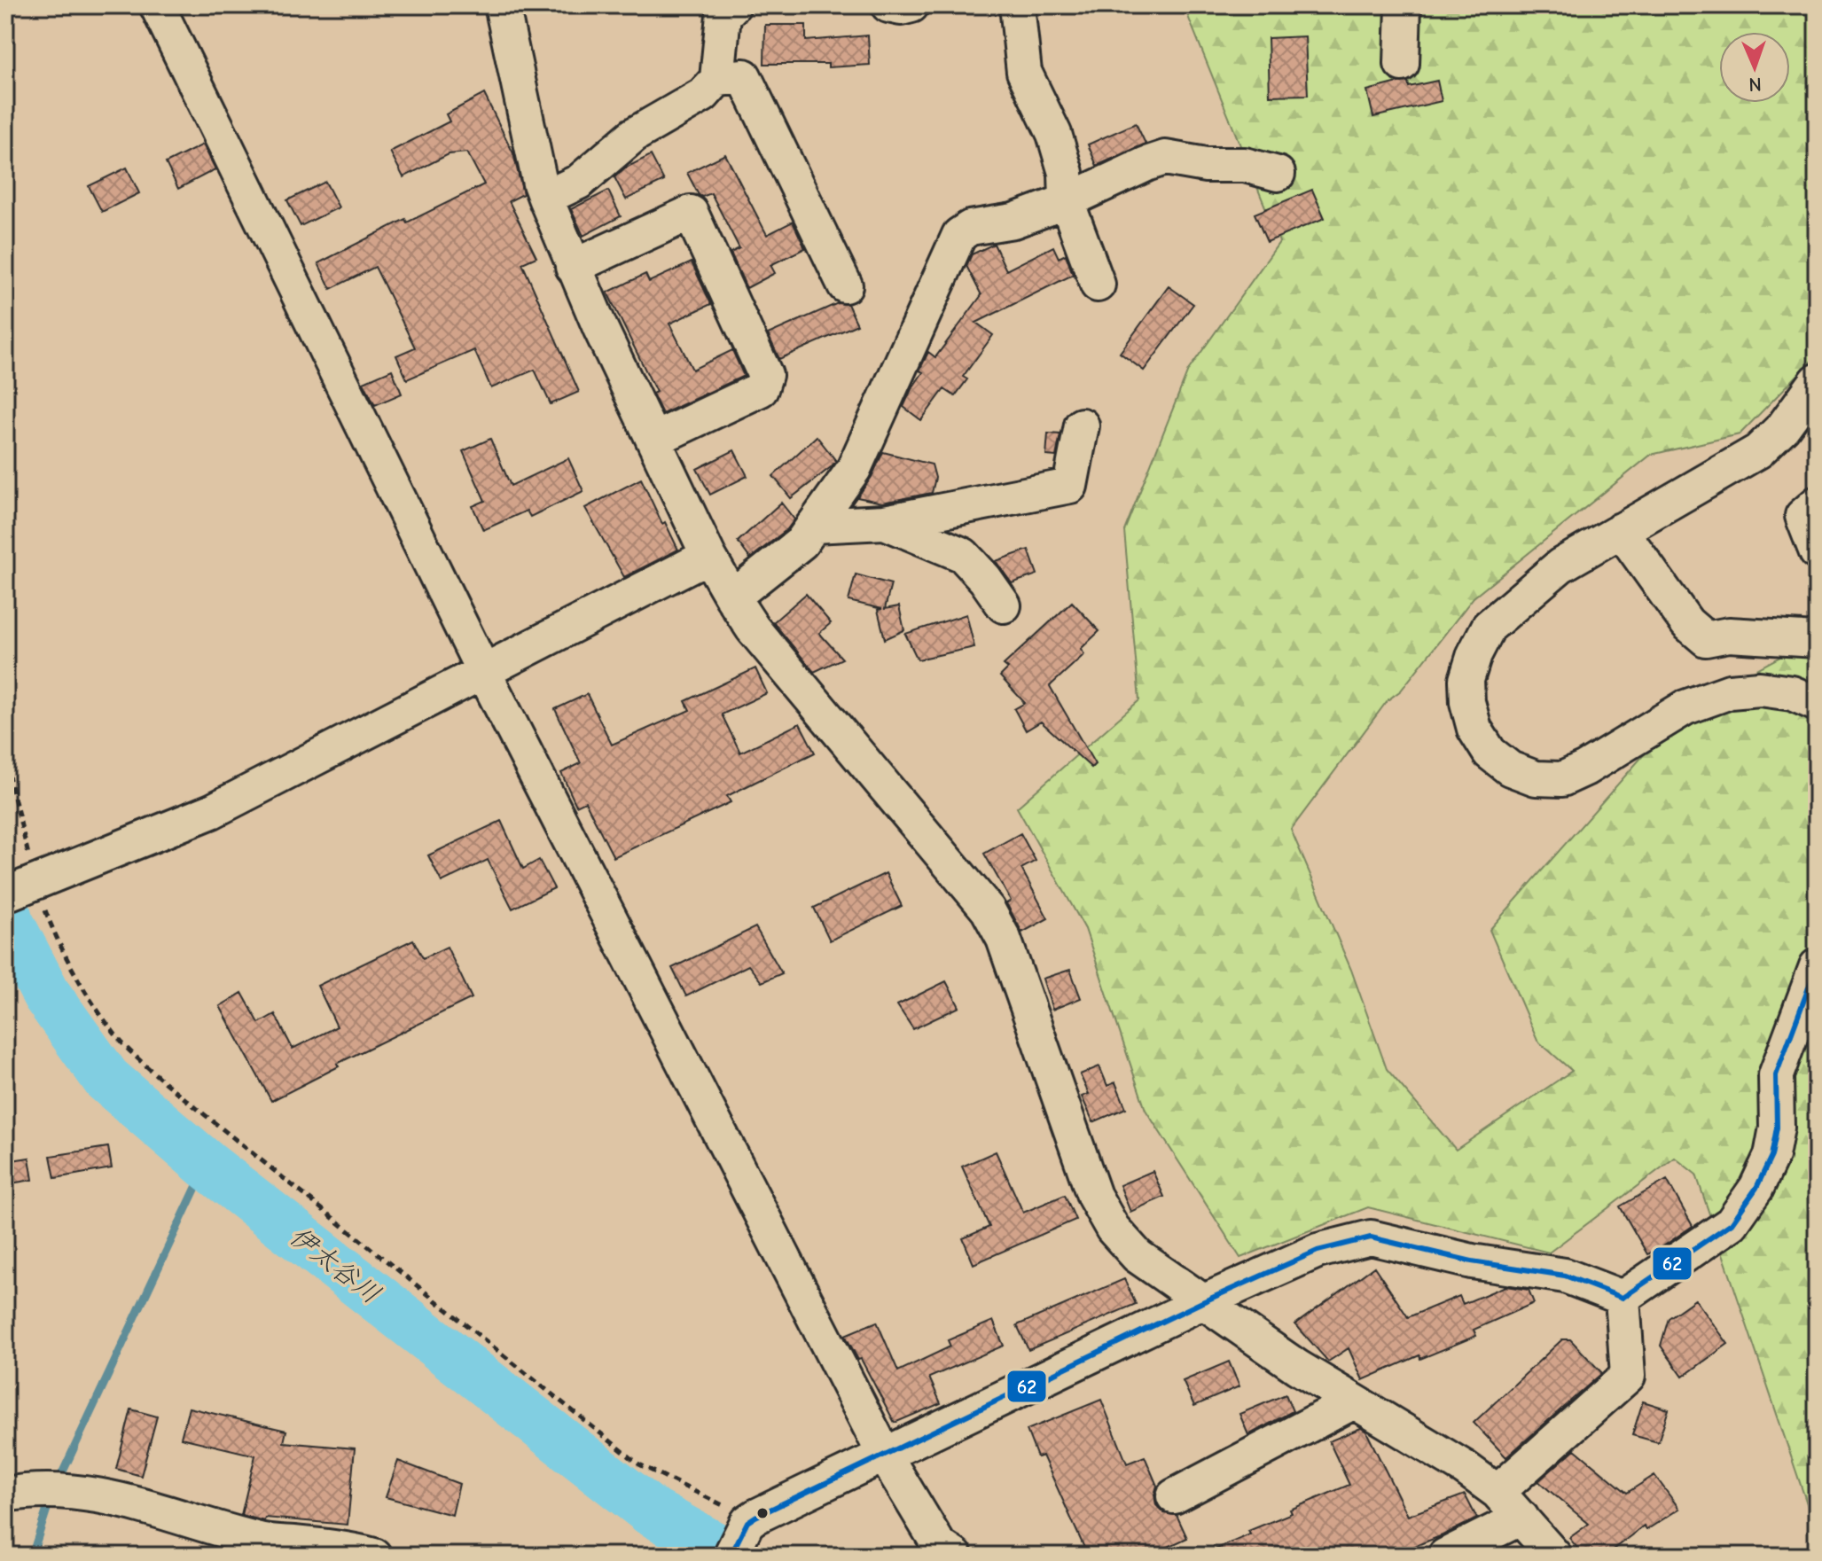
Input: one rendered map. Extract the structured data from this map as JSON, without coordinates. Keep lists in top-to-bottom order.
{
  "water": ["伊太谷川"],
  "lines": ["transit line 62"],
  "north": "bottom"
}
